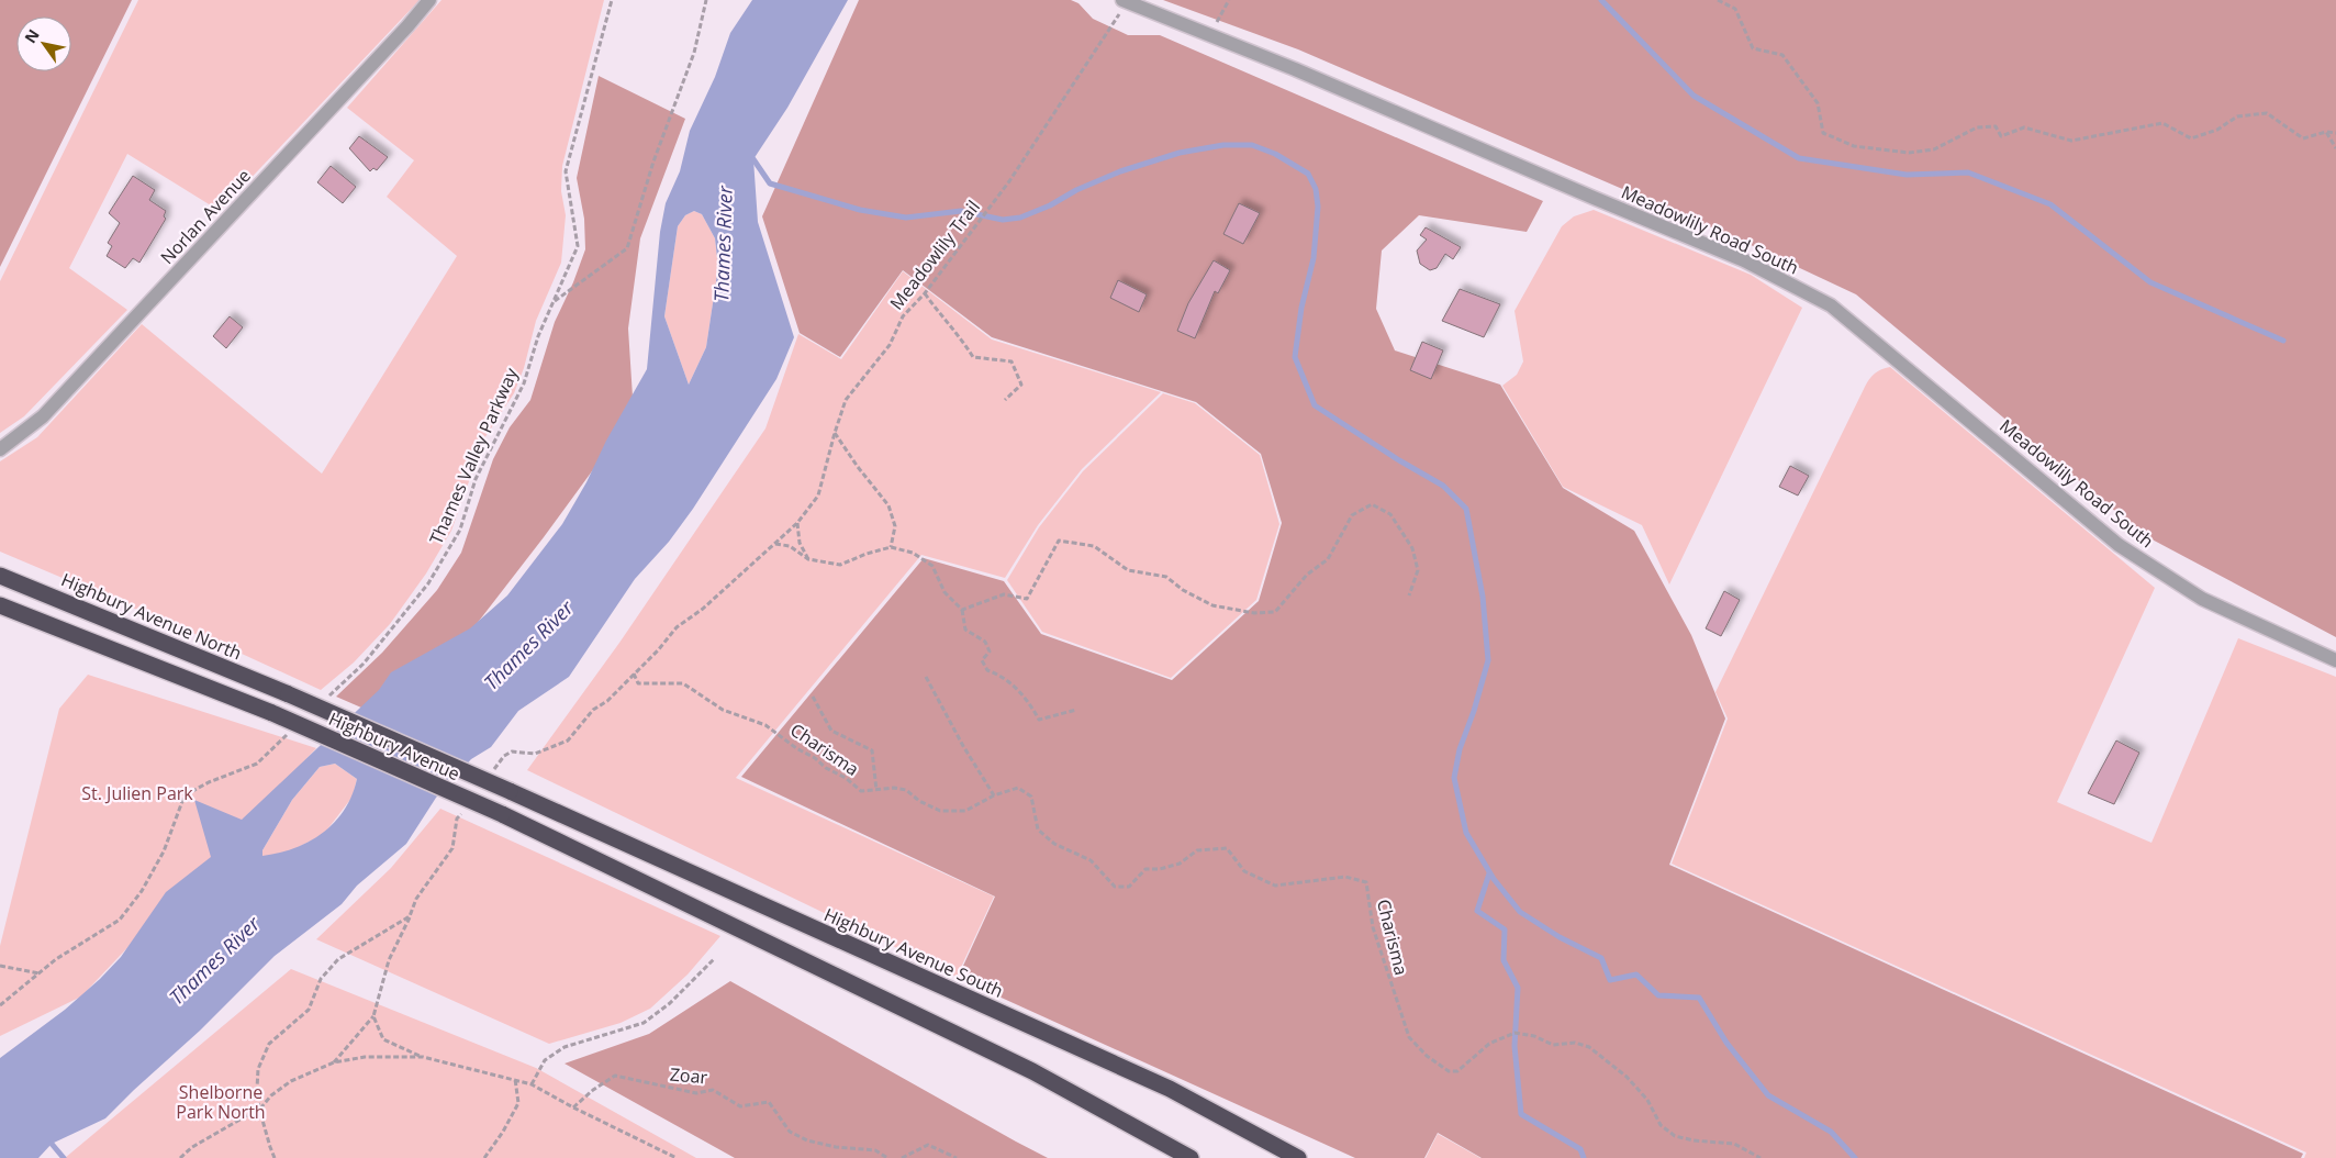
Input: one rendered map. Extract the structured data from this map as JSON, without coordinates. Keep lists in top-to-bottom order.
{
  "streets": {
    "highway": ["Highbury Avenue North", "Highbury Avenue", "Highbury Avenue South"],
    "street": ["Norlan Avenue", "Meadowlily Road South"],
    "path": [
      "Meadowlily Trail",
      "Thames Valley Parkway",
      "Charisma",
      "Zoar"
    ]
  },
  "crossings": [
    ["Meadowlily Road South", "Meadowlily Trail"],
    ["Meadowlily Trail", "Charisma"],
    ["Highbury Avenue North", "Highbury Avenue"],
    ["Highbury Avenue", "Highbury Avenue South"]
  ],
  "water": ["Thames River"],
  "parks": ["St. Julien Park", "Shelborne Park North"],
  "north": "top left"
}
